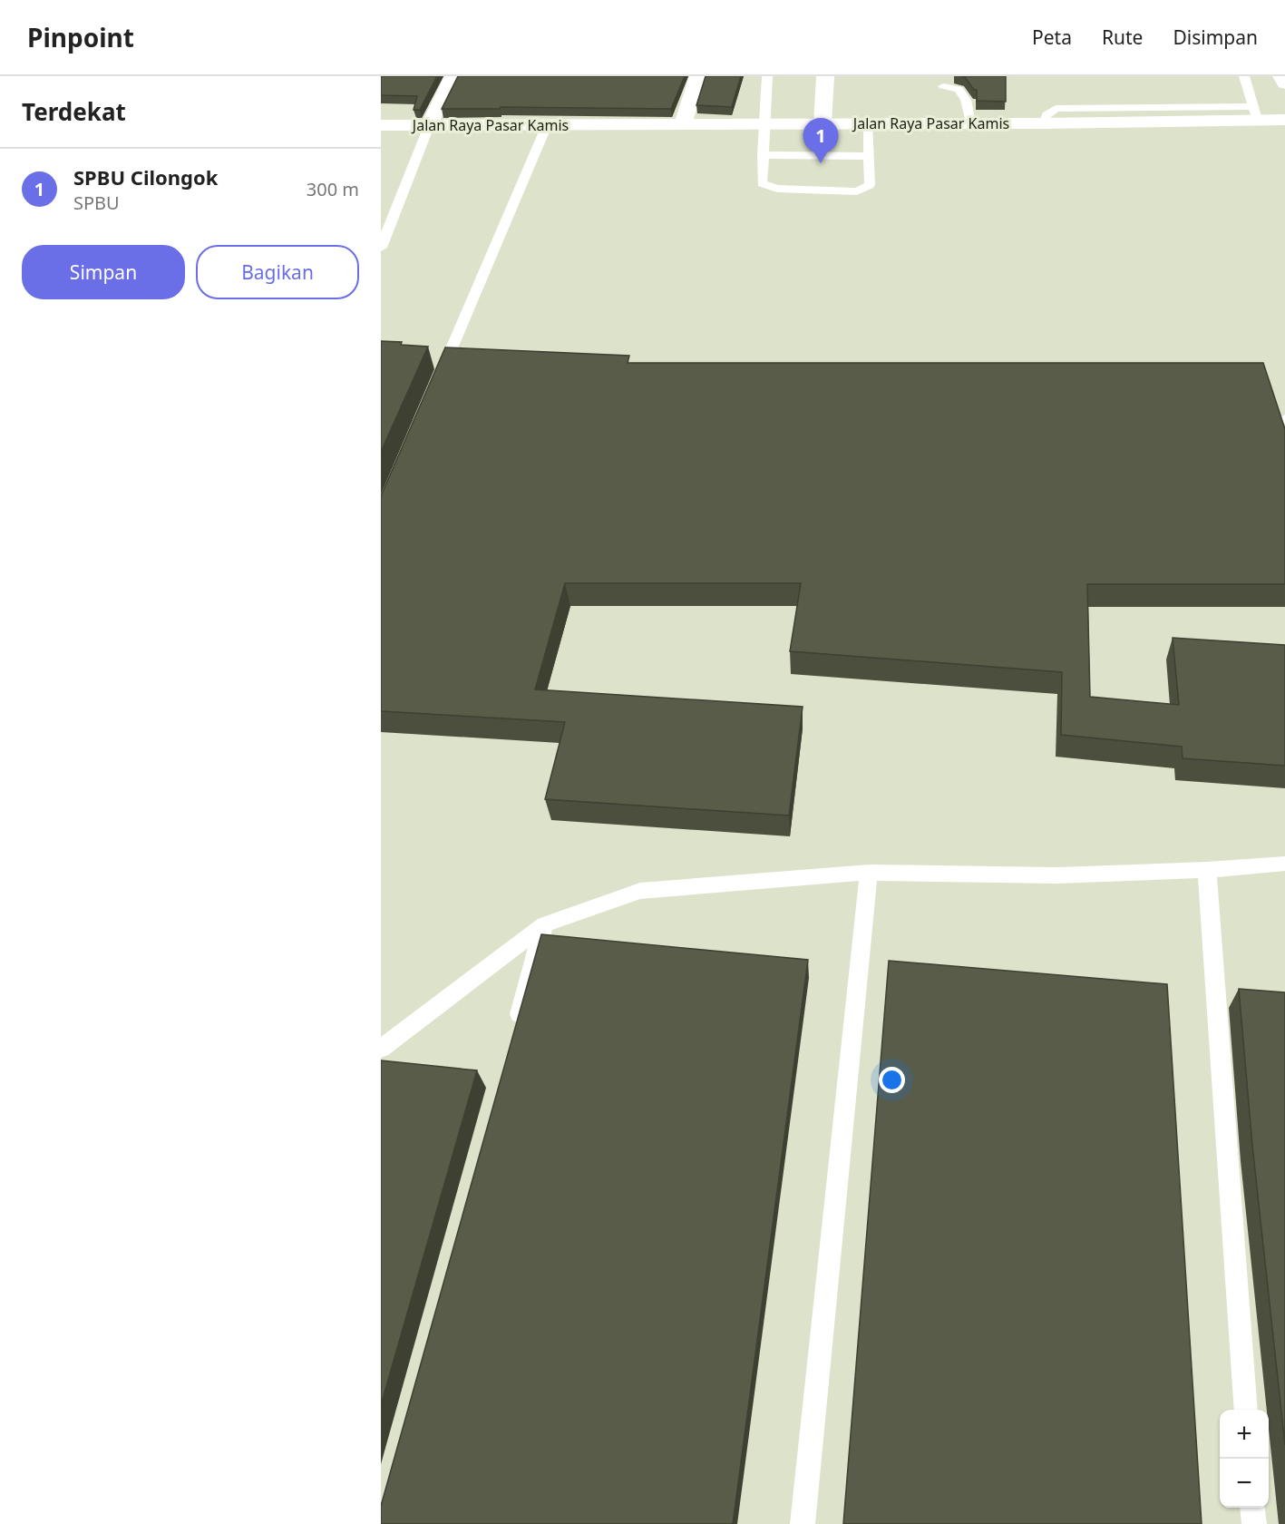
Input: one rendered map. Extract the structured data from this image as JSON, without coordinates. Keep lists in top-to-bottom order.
{
  "streets": {
    "main road": ["Jalan Raya Pasar Kamis"]
  },
  "page": {
    "header": "Pinpoint",
    "nav": ["Peta", "Rute", "Disimpan"],
    "heading": "Terdekat",
    "pins": "1",
    "list": [
      {
        "mark": "1",
        "name": "SPBU Cilongok",
        "note": "SPBU",
        "value": "300 m"
      }
    ],
    "buttons": ["Simpan", "Bagikan"],
    "map_buttons": ["+", "−"]
  }
}
